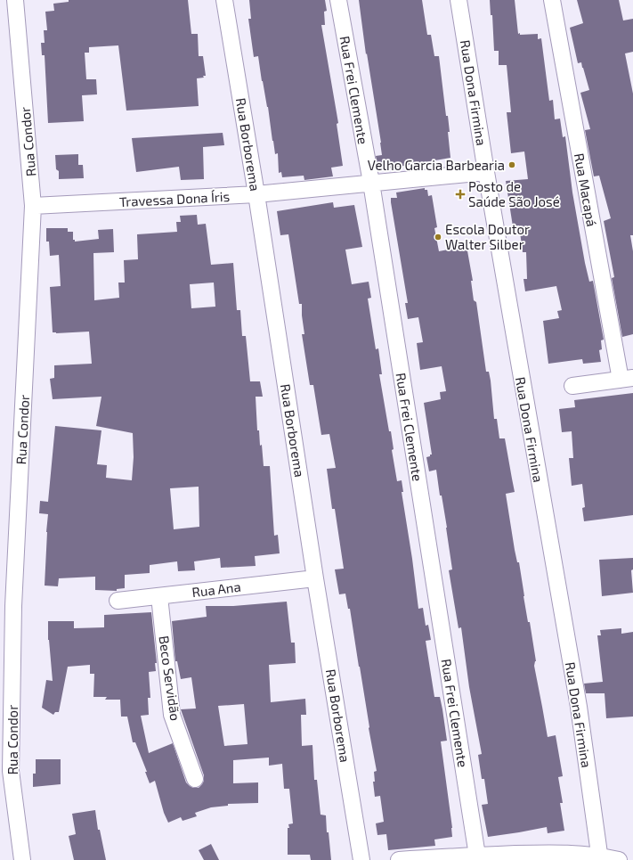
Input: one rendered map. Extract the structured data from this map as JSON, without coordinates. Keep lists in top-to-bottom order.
{
  "streets": {
    "street": [
      "Rua Frei Clemente",
      "Rua Dona Firmina",
      "Rua Condor",
      "Rua Borborema",
      "Rua Macapá",
      "Travessa Dona Íris",
      "Rua Ana",
      "Beco Servidão"
    ]
  },
  "crossings": [
    ["Rua Frei Clemente", "Travessa Dona Íris"],
    ["Rua Dona Firmina", "Travessa Dona Íris"],
    ["Rua Condor", "Travessa Dona Íris"],
    ["Rua Borborema", "Travessa Dona Íris"],
    ["Rua Borborema", "Rua Ana"],
    ["Rua Ana", "Beco Servidão"]
  ],
  "places": {
    "other": ["Velho Garcia Barbearia", "Escola Doutor Walter Silber"],
    "health": ["Posto de Saúde São José"]
  }
}
